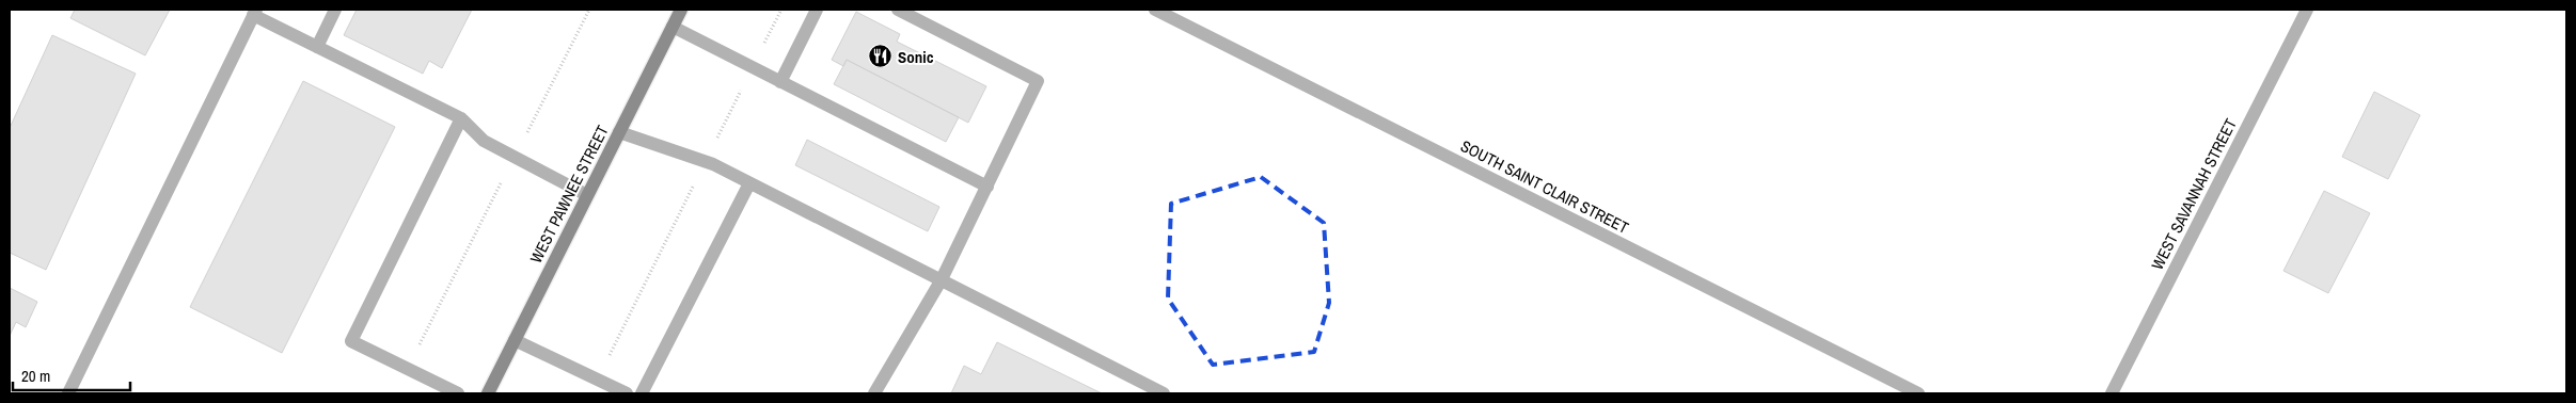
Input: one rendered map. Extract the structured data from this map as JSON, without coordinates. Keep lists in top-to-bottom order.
{
  "streets": {
    "main road": ["WEST PAWNEE STREET"],
    "street": ["SOUTH SAINT CLAIR STREET", "WEST SAVANNAH STREET"]
  },
  "places": {
    "restaurant": ["Sonic"]
  },
  "scale_bar": "20 m"
}
